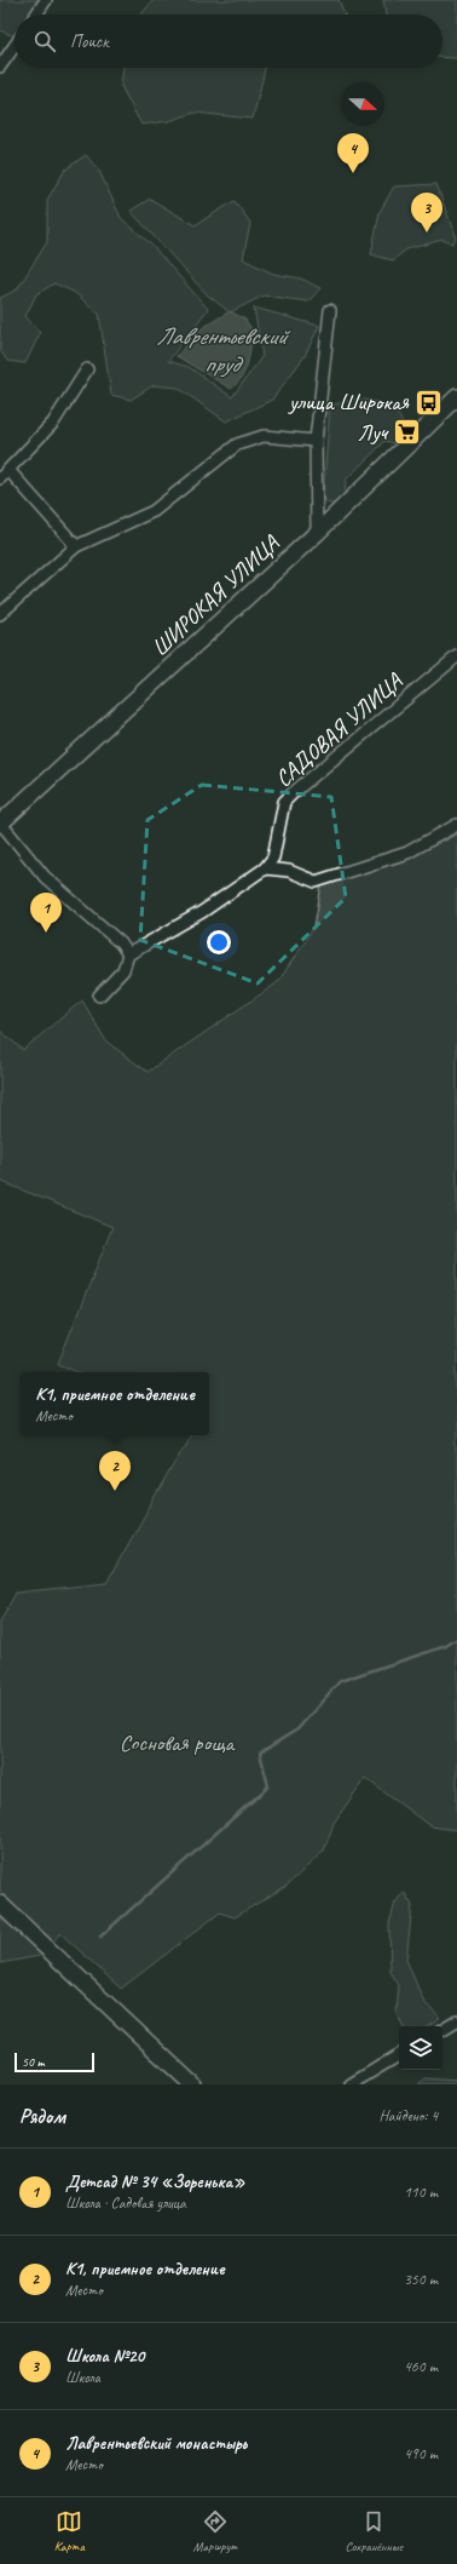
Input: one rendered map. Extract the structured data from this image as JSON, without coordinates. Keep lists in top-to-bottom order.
{
  "streets": {
    "street": ["ШИРОКАЯ УЛИЦА", "САДОВАЯ УЛИЦА"]
  },
  "water": ["Лаврентьевский пруд"],
  "parks": ["Сосновая роща"],
  "places": {
    "bus stop": ["улица Широкая"],
    "supermarket": ["Луч"]
  },
  "scale_bar": "50 m",
  "north": "right",
  "page": {
    "search": "Поиск",
    "pins": [
      "4",
      "3",
      "1",
      "2"
    ],
    "popup": ["К1, приемное отделение", "Место"],
    "scale": "50 m",
    "heading": ["Рядом", "Найдено: 4"],
    "list": [
      {
        "mark": "1",
        "name": "Детсад № 34 «Зоренька»",
        "note": "Школа · Садовая улица",
        "value": "110 m"
      },
      {
        "mark": "2",
        "name": "К1, приемное отделение",
        "note": "Место",
        "value": "350 m"
      },
      {
        "mark": "3",
        "name": "Школа №20",
        "note": "Школа",
        "value": "460 m"
      },
      {
        "mark": "4",
        "name": "Лаврентьевский монастырь",
        "note": "Место",
        "value": "490 m"
      }
    ],
    "nav": ["Карта", "Маршрут", "Сохранённые"]
  }
}
